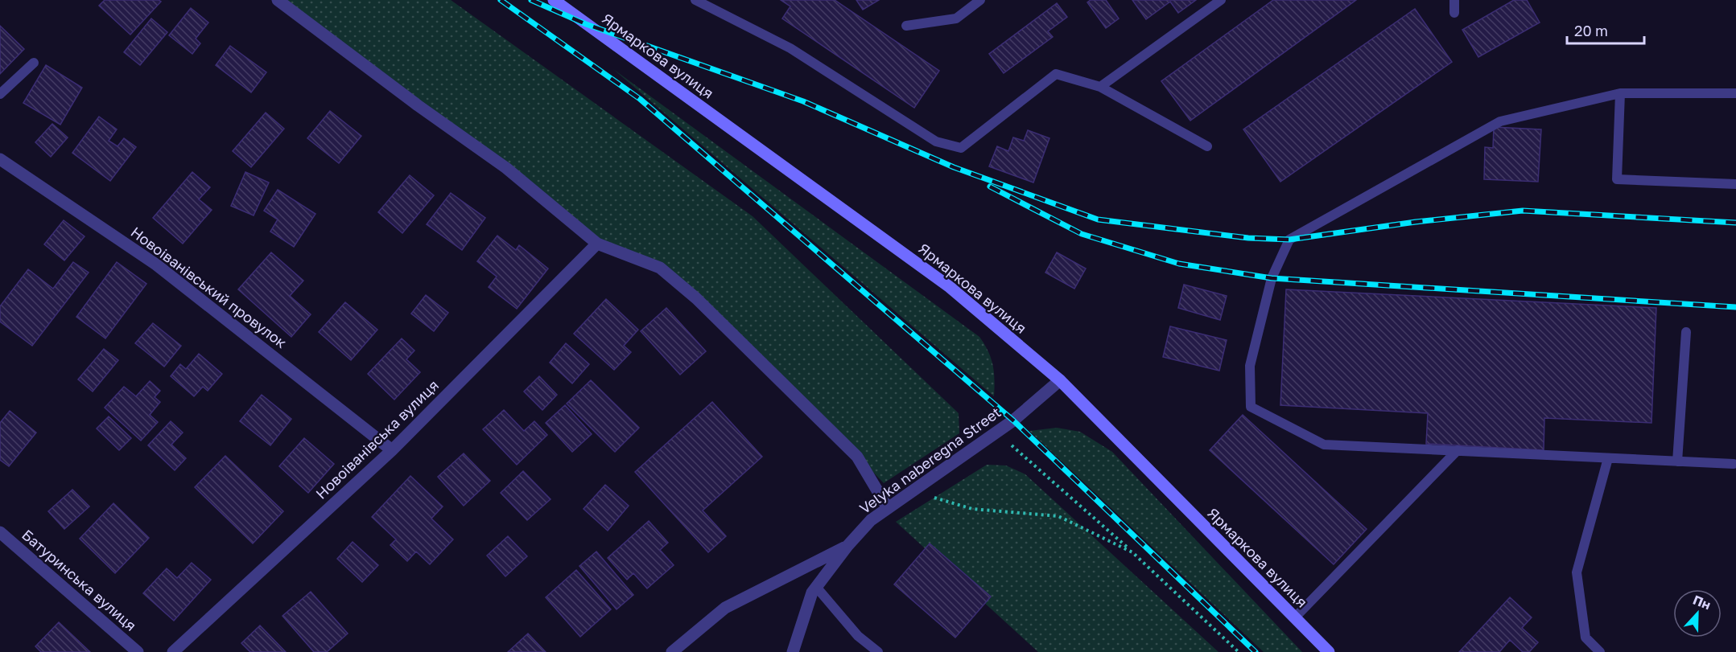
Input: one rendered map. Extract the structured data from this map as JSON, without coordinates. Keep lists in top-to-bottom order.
{
  "streets": {
    "main road": ["Ярмаркова вулиця"],
    "street": [
      "Новоіванівський провулок",
      "Новоіванівська вулиця",
      "Velyka naberegna Street",
      "Батуринська вулиця"
    ]
  },
  "crossings": [
    ["Ярмаркова вулиця", "Velyka naberegna Street"],
    ["Новоіванівський провулок", "Новоіванівська вулиця"]
  ],
  "scale_bar": "20 m",
  "north": "top"
}
